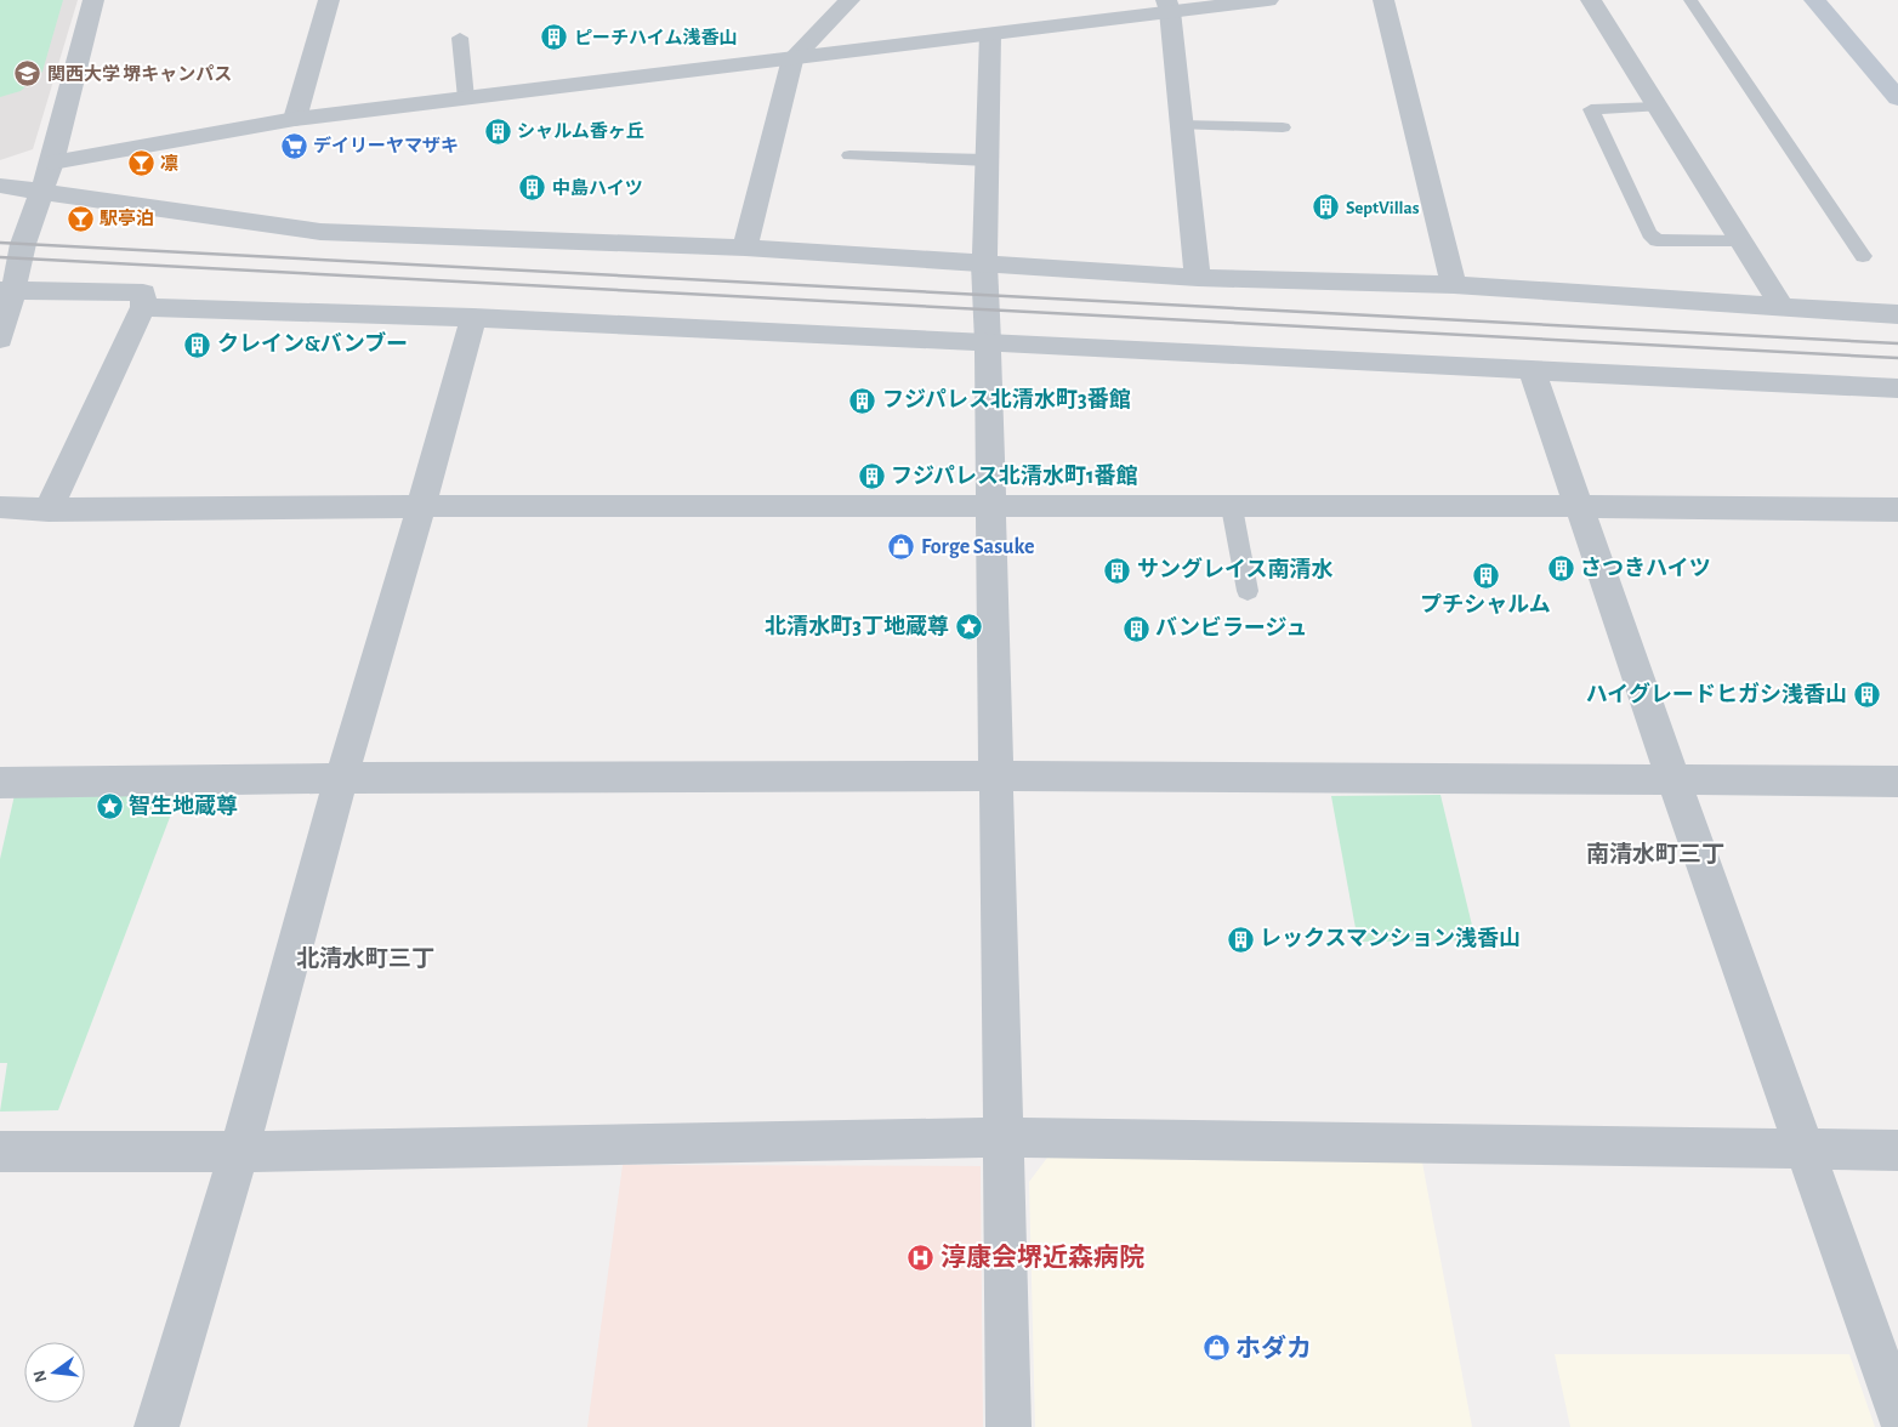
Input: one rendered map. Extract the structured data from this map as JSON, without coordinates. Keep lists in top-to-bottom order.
{
  "districts": ["南清水町三丁", "北清水町三丁"],
  "places": {
    "building": [
      "ピーチハイム浅香山",
      "シャルム香ヶ丘",
      "中島ハイツ",
      "SeptVillas",
      "クレイン&バンブー",
      "フジパレス北清水町3番館",
      "フジパレス北清水町1番館",
      "さつきハイツ",
      "サングレイス南清水",
      "プチシャルム",
      "バンビラージュ",
      "ハイグレードヒガシ浅香山",
      "レックスマンション浅香山"
    ],
    "school or university": ["関西大学 堺キャンパス"],
    "supermarket": ["デイリーヤマザキ"],
    "bar": ["凛", "駅亭泊"],
    "shop": ["Forge Sasuke", "ホダカ"],
    "place": ["北清水町3丁地蔵尊", "智生地蔵尊"],
    "hospital": ["淳康会堺近森病院"]
  },
  "north": "left"
}
